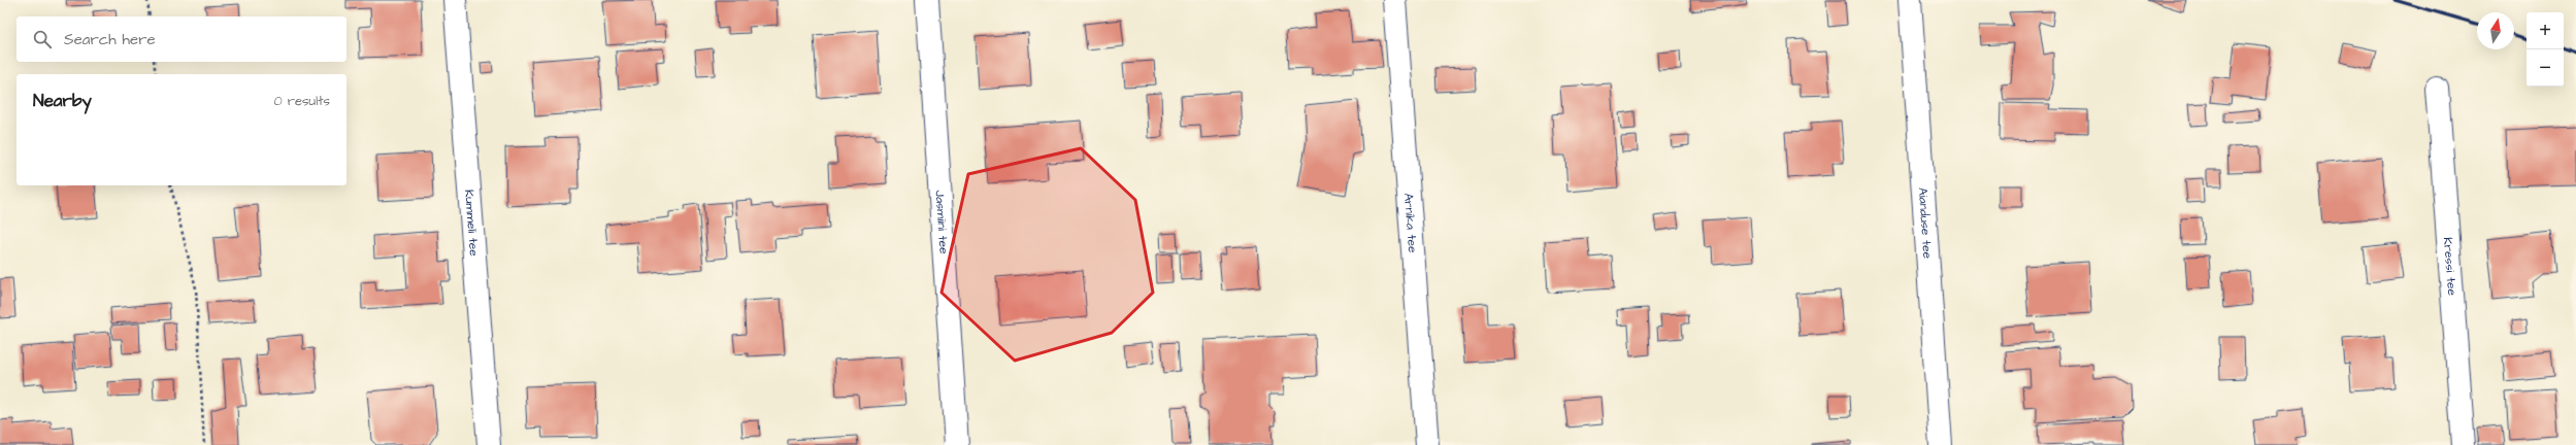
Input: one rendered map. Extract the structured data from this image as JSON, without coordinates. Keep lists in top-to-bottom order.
{
  "streets": {
    "street": [
      "Kummeli tee",
      "Jasmiini tee",
      "Arnika tee",
      "Aianduse tee",
      "Kressi tee"
    ]
  },
  "north": "top",
  "page": {
    "map_buttons": ["+", "−"],
    "search": "Search here",
    "heading": ["Nearby", "0 results"]
  }
}
